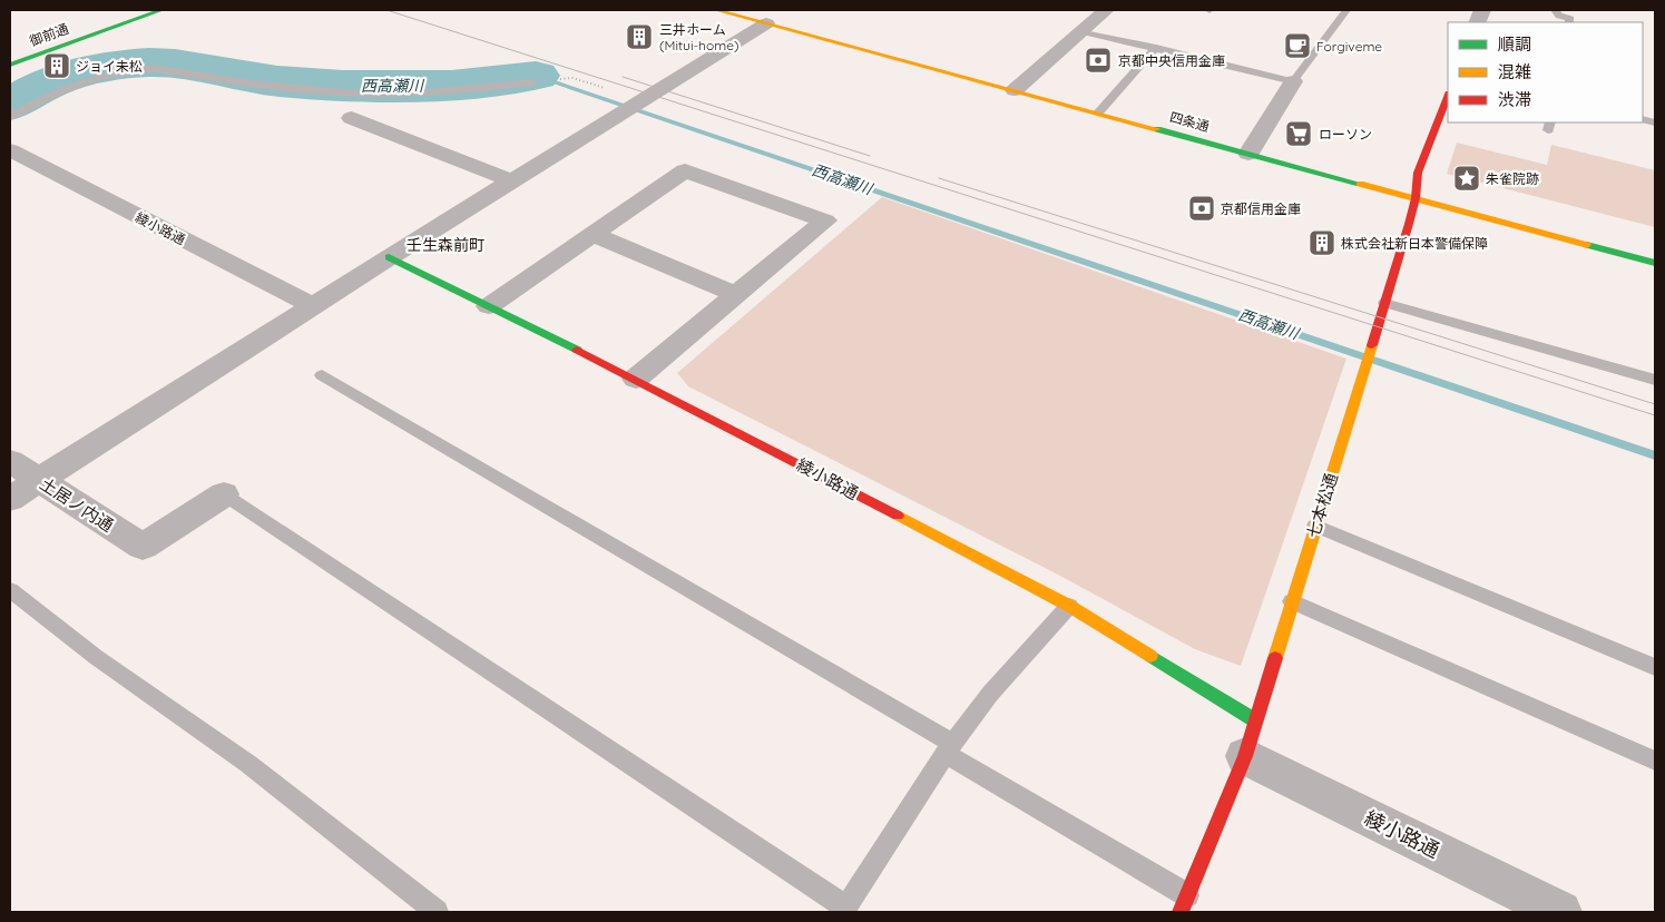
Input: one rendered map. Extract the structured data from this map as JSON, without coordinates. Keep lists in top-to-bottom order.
{
  "streets": {
    "street": [
      "御前通",
      "四条通",
      "綾小路通",
      "土居ノ内通",
      "七本松通"
    ]
  },
  "crossings": [
    ["四条通", "七本松通"],
    ["綾小路通", "七本松通"]
  ],
  "districts": ["壬生森前町"],
  "water": ["西高瀬川"],
  "places": {
    "building": ["三井ホーム (Mitui-home)", "ジョイ未松", "株式会社新日本警備保障"],
    "cafe": ["Forgiveme"],
    "bank": ["京都中央信用金庫", "京都信用金庫"],
    "supermarket": ["ローソン"],
    "place": ["朱雀院跡"]
  },
  "legend": ["順調", "混雑", "渋滞"]
}
